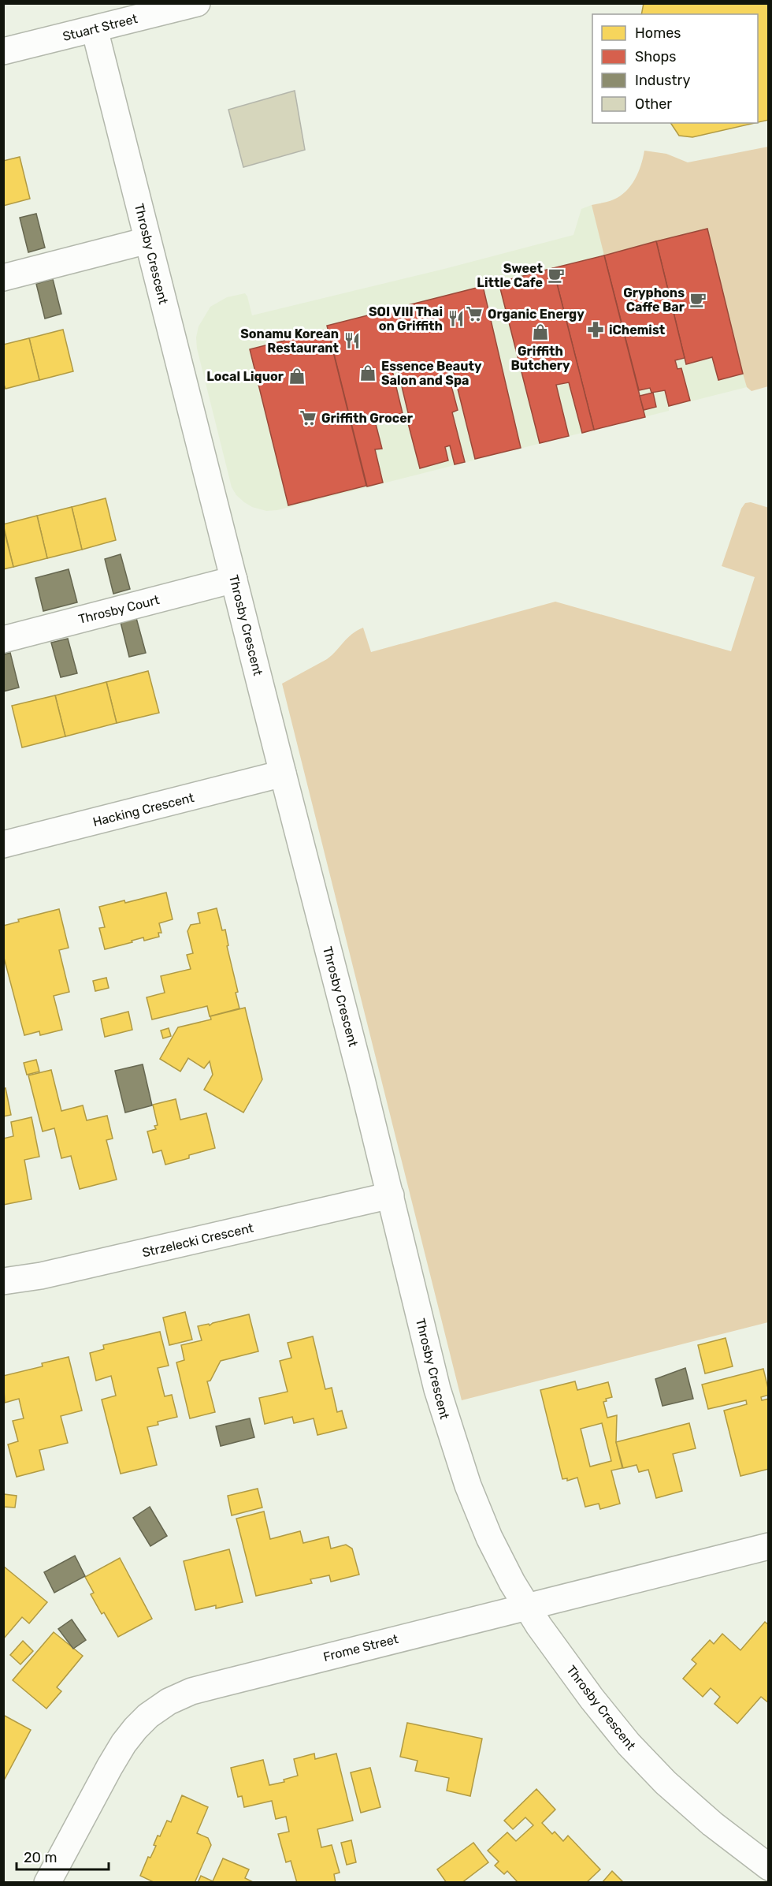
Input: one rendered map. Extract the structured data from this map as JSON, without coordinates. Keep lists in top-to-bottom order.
{
  "streets": {
    "street": [
      "Stuart Street",
      "Throsby Crescent",
      "Throsby Court",
      "Hacking Crescent",
      "Strzelecki Crescent",
      "Frome Street"
    ]
  },
  "crossings": [
    ["Stuart Street", "Throsby Crescent"],
    ["Throsby Crescent", "Throsby Court"],
    ["Throsby Crescent", "Hacking Crescent"],
    ["Throsby Crescent", "Strzelecki Crescent"],
    ["Throsby Crescent", "Frome Street"]
  ],
  "places": {
    "cafe": ["Sweet Little Cafe", "Gryphons Caffe Bar"],
    "supermarket": ["Organic Energy", "Griffith Grocer"],
    "restaurant": ["SOI VIII Thai on Griffith", "Sonamu Korean Restaurant"],
    "pharmacy": ["iChemist"],
    "shop": ["Griffith Butchery", "Essence Beauty Salon and Spa", "Local Liquor"]
  },
  "legend": [
    "Homes",
    "Shops",
    "Industry",
    "Other"
  ],
  "scale_bar": "20 m"
}
